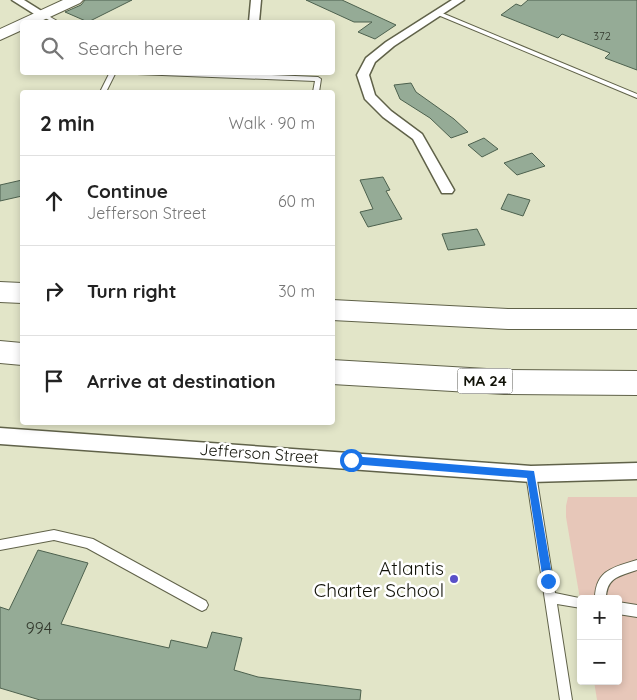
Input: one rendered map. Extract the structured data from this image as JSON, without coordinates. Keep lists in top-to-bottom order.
{
  "streets": {
    "highway": ["MA 24"],
    "street": ["Jefferson Street"]
  },
  "places": ["Atlantis Charter School"],
  "house_numbers": ["372", "994"],
  "page": {
    "search": "Search here",
    "heading": ["2 min", "Walk · 90 m"],
    "list": [
      ["Continue", "Jefferson Street", "60 m"],
      ["Turn right", "30 m"],
      "Arrive at destination"
    ],
    "map_buttons": ["+", "−"]
  }
}
